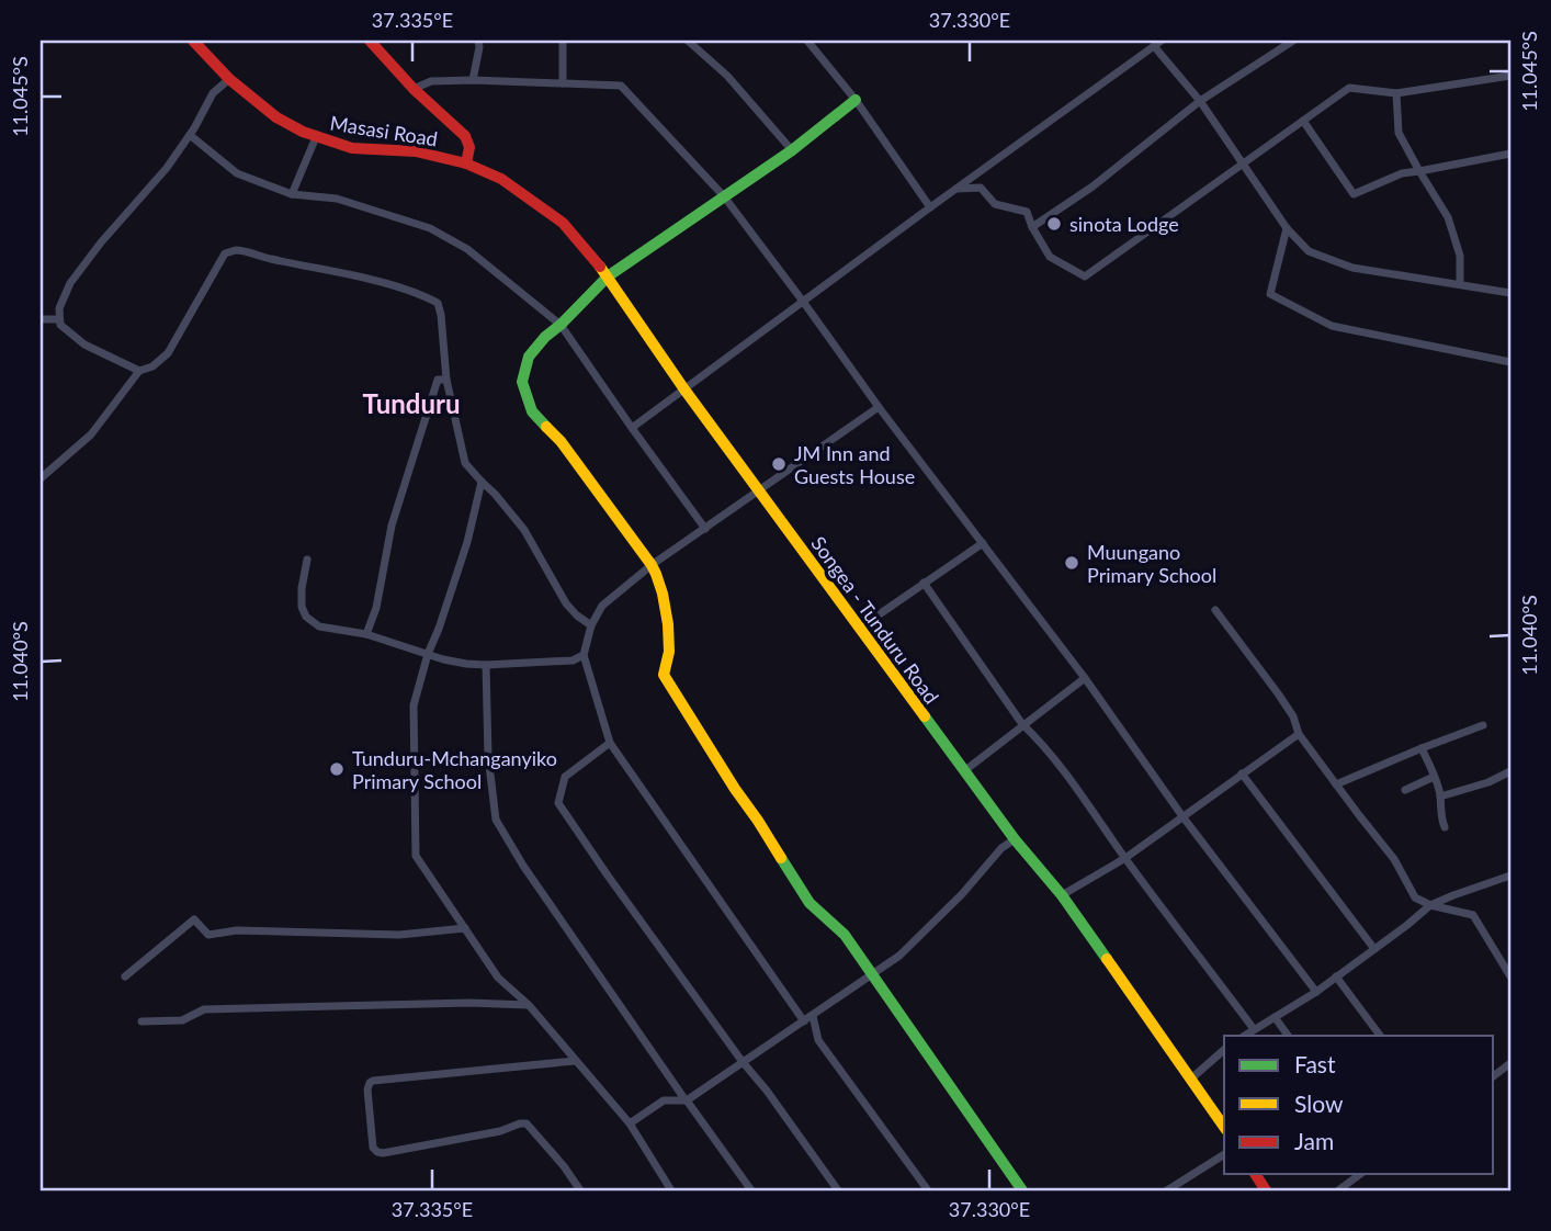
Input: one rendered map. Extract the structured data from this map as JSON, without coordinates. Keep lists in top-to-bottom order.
{
  "streets": {
    "main road": ["Masasi Road", "Songea - Tunduru Road"]
  },
  "crossings": [
    ["Masasi Road", "Songea - Tunduru Road"]
  ],
  "districts": ["Tunduru"],
  "places": [
    "sinota Lodge",
    "JM Inn and Guests House",
    "Muungano Primary School",
    "Tunduru-Mchanganyiko Primary School"
  ],
  "legend": ["Fast", "Slow", "Jam"],
  "coordinates": [
    "37.335°E",
    "37.330°E",
    "11.045°S",
    "11.040°S"
  ]
}
